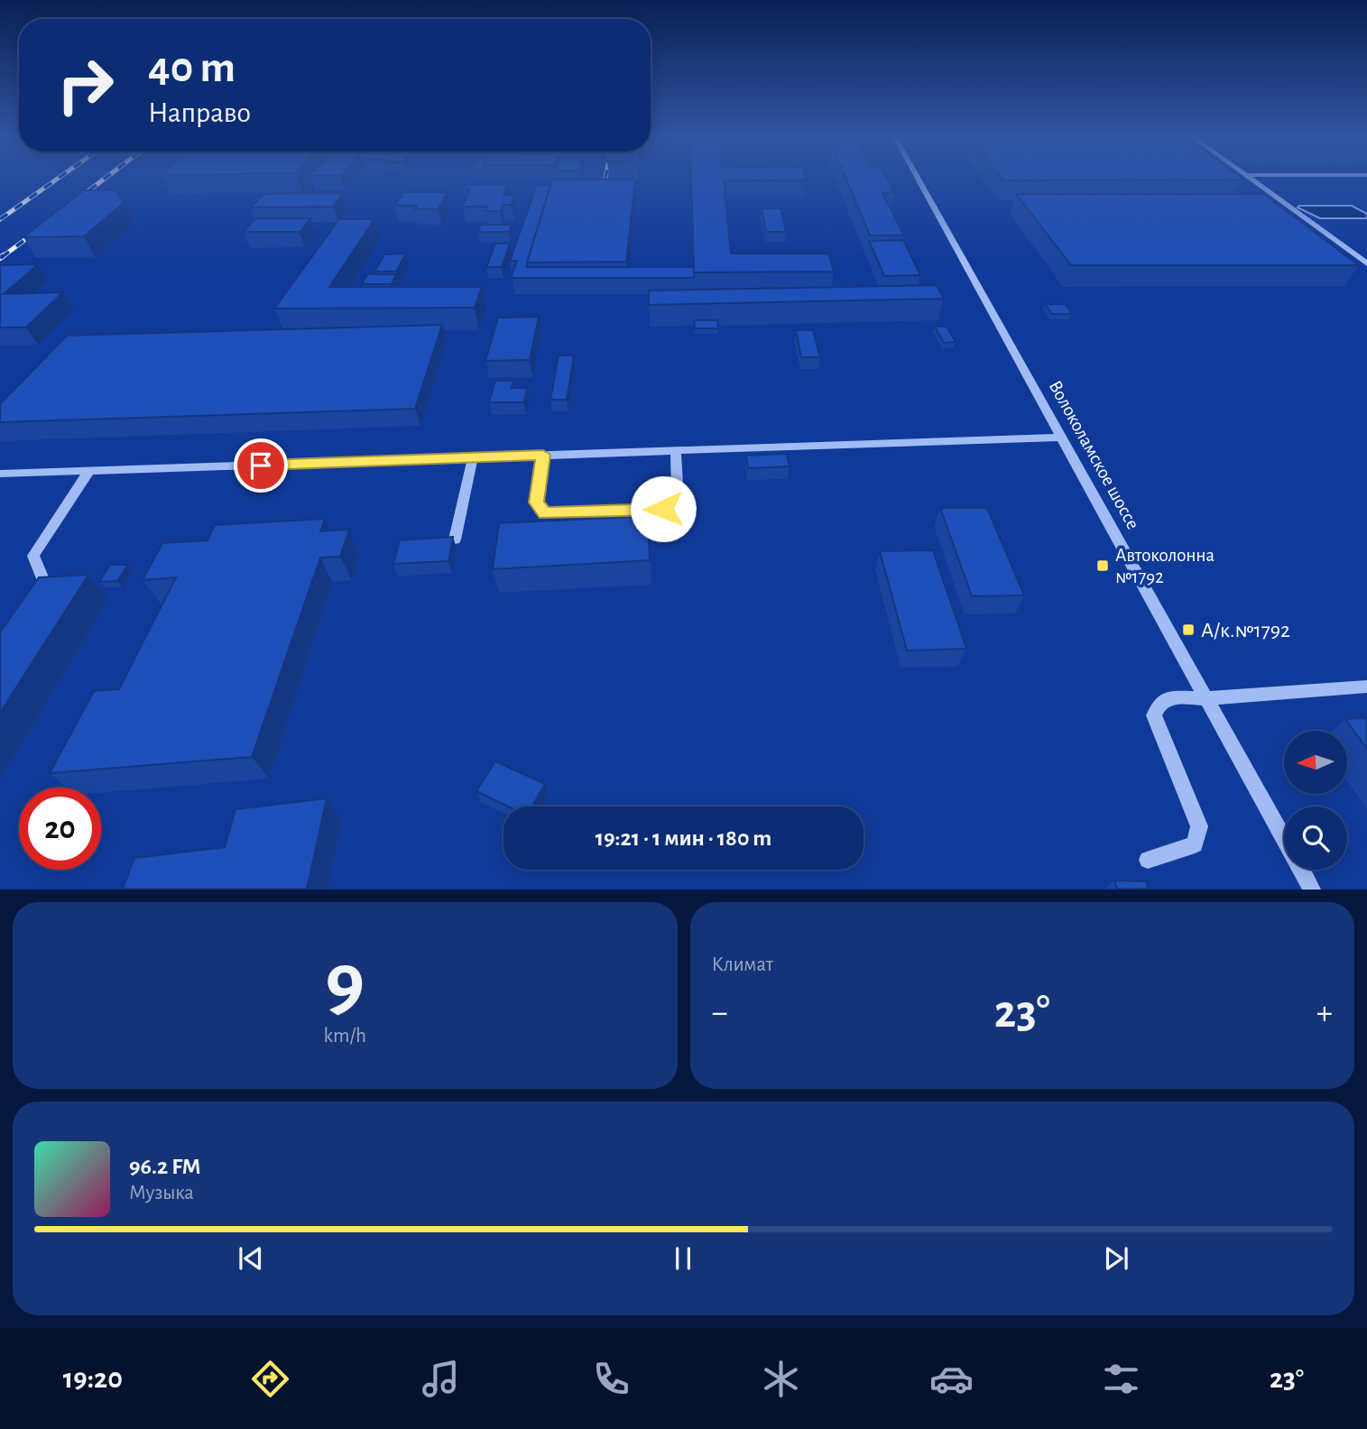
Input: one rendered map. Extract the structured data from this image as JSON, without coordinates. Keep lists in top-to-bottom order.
{
  "streets": {
    "street": ["Волоколамское шоссе"]
  },
  "places": {
    "transit": ["Автоколонна №1792", "А/к.№1792"]
  },
  "north": "left",
  "page": {
    "turn": ["40 m", "Направо"],
    "limit": "20",
    "trip": "19:21 · 1 мин · 180 m",
    "tile": [
      ["9", "km/h"],
      "Климат"
    ],
    "heat": ["−", "23°", "+"],
    "song": ["96.2 FM", "Музыка"],
    "tabs": ["19:20", "23°"]
  }
}
